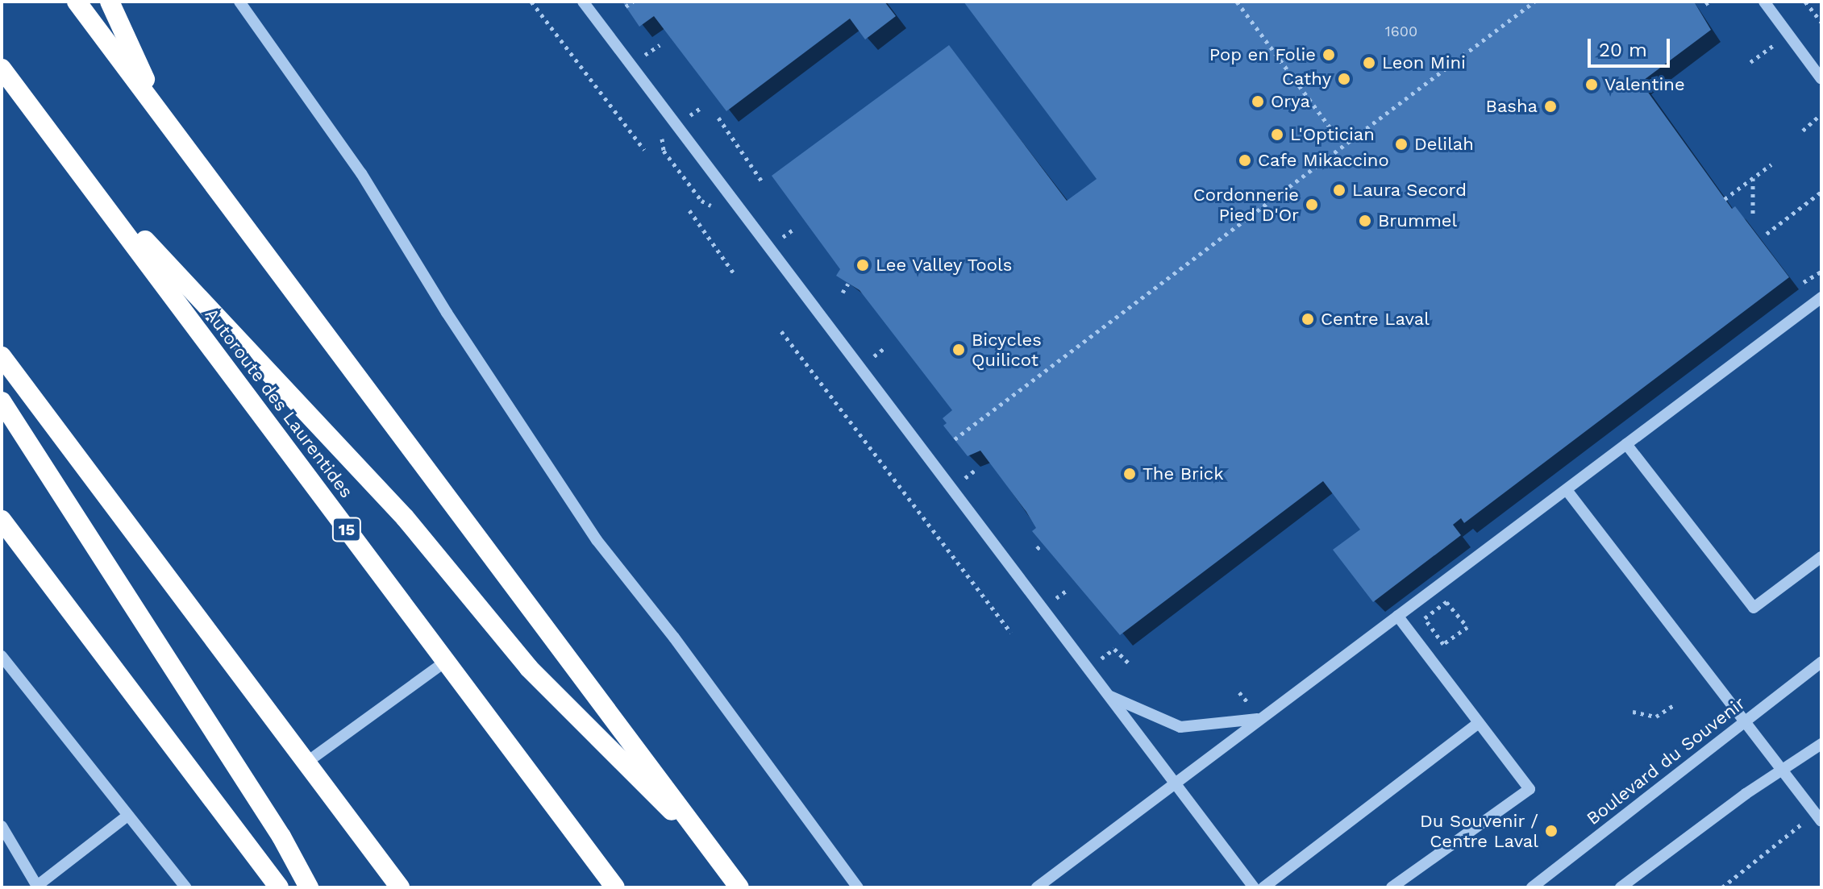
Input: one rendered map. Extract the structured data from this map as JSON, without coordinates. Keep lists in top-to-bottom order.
{
  "streets": {
    "highway": ["Autoroute des Laurentides", "15"],
    "street": ["Boulevard du Souvenir"]
  },
  "places": [
    "Pop en Folie",
    "Leon Mini",
    "Cathy",
    "Valentine",
    "Orya",
    "Basha",
    "L'Optician",
    "Delilah",
    "Cafe Mikaccino",
    "Laura Secord",
    "Cordonnerie Pied D'Or",
    "Brummel",
    "Lee Valley Tools",
    "Centre Laval",
    "Bicycles Quilicot",
    "The Brick",
    "Du Souvenir / Centre Laval"
  ],
  "house_numbers": ["1600"],
  "scale_bar": "20 m"
}
